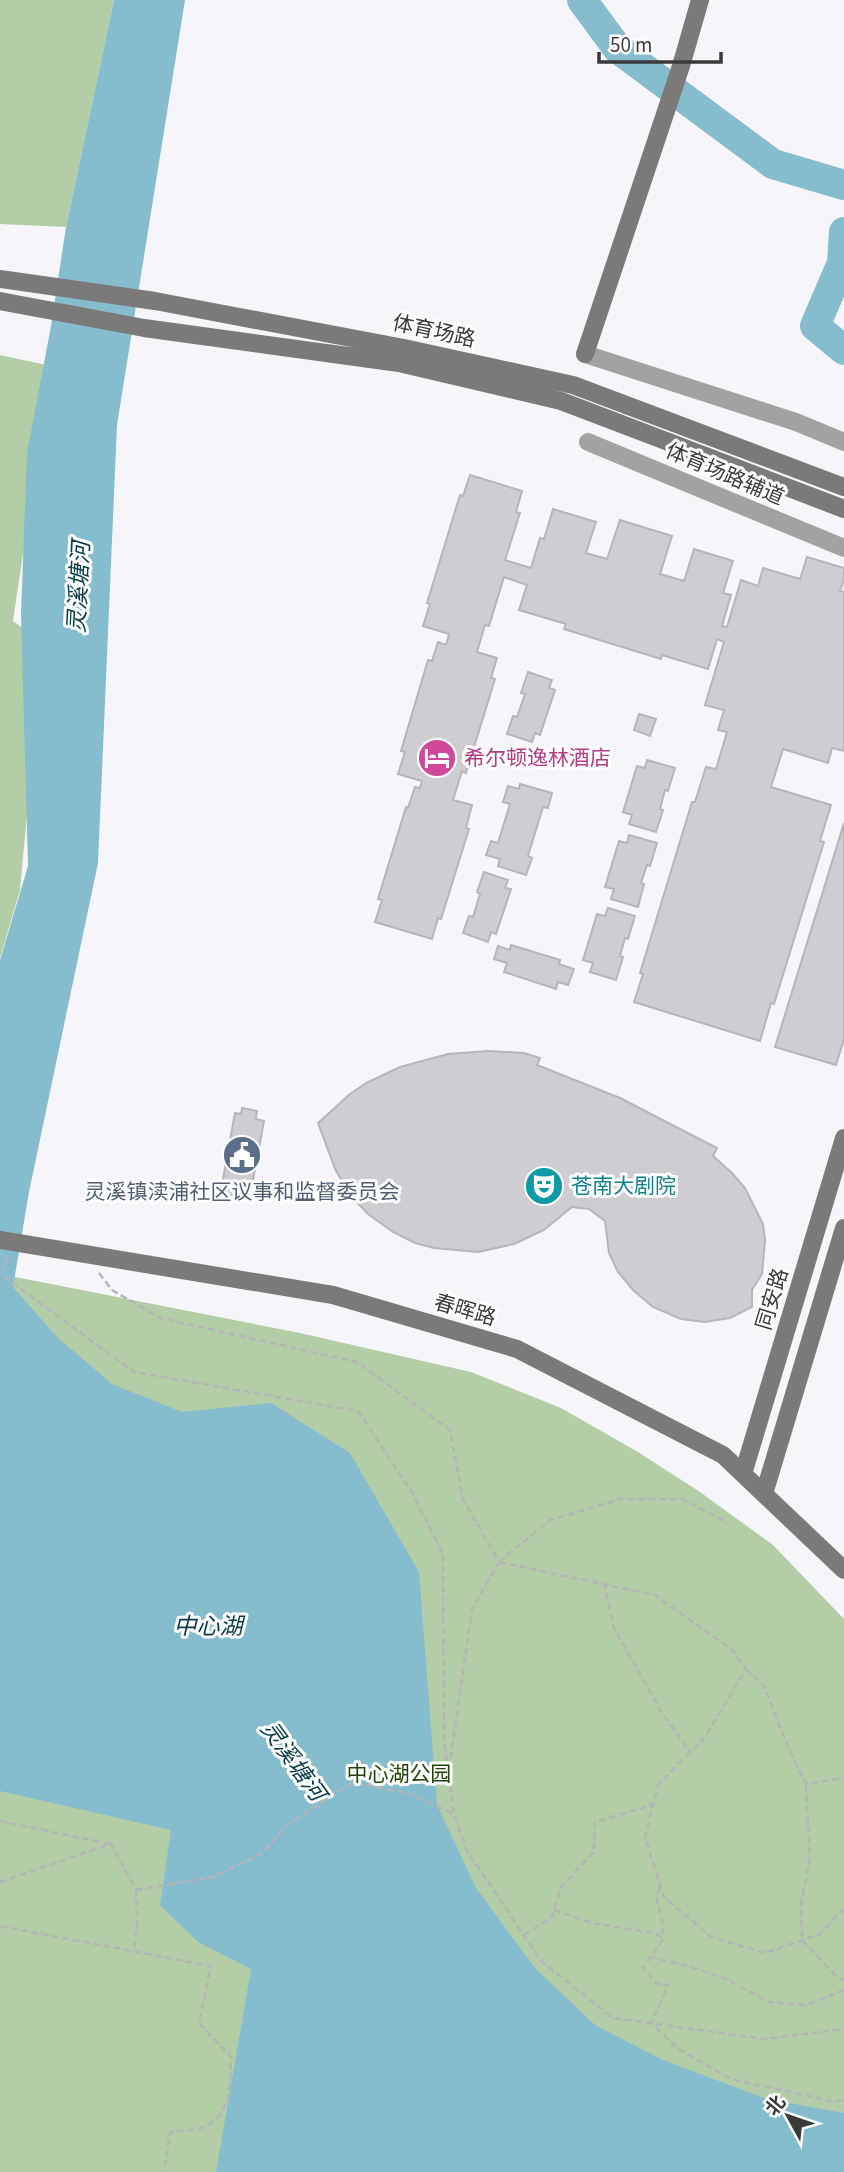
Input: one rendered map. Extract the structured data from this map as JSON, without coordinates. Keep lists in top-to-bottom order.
{
  "streets": {
    "street": [
      "体育场路",
      "体育场路辅道",
      "同安路",
      "春晖路"
    ]
  },
  "crossings": [
    ["同安路", "春晖路"]
  ],
  "water": ["灵溪塘河", "中心湖"],
  "parks": ["中心湖公园"],
  "places": {
    "hotel": ["希尔顿逸林酒店"],
    "public building": ["灵溪镇渎浦社区议事和监督委员会"],
    "theatre": ["苍南大剧院"]
  },
  "scale_bar": "50 m",
  "north": "top left"
}
